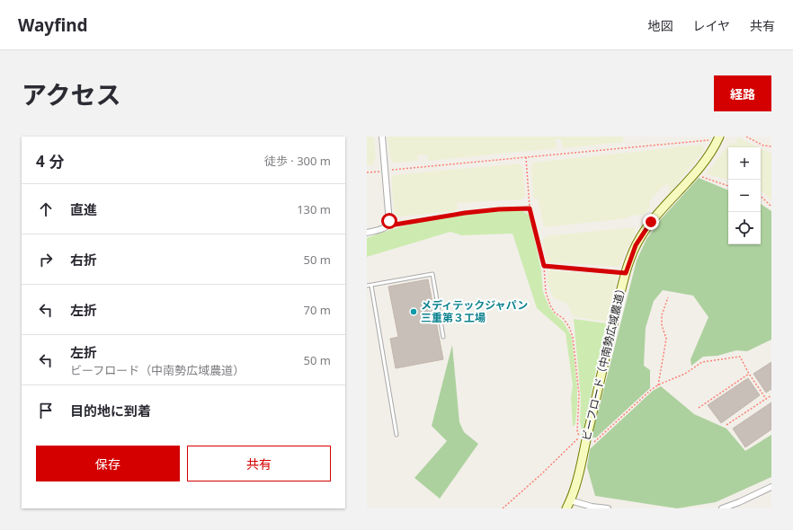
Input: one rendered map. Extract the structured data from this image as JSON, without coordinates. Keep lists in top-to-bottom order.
{
  "streets": {
    "street": ["ビーフロード（中南勢広域農道）"]
  },
  "places": ["メディテックジャパン 三重第３工場"],
  "page": {
    "header": "Wayfind",
    "nav": ["地図", "レイヤ", "共有"],
    "title": "アクセス",
    "buttons": [
      "経路",
      ["保存", "共有"]
    ],
    "heading": ["4 分", "徒歩 · 300 m"],
    "map_buttons": ["+", "−"],
    "list": [
      ["直進", "130 m"],
      ["右折", "50 m"],
      ["左折", "70 m"],
      ["左折", "ビーフロード（中南勢広域農道）", "50 m"],
      "目的地に到着"
    ]
  }
}
